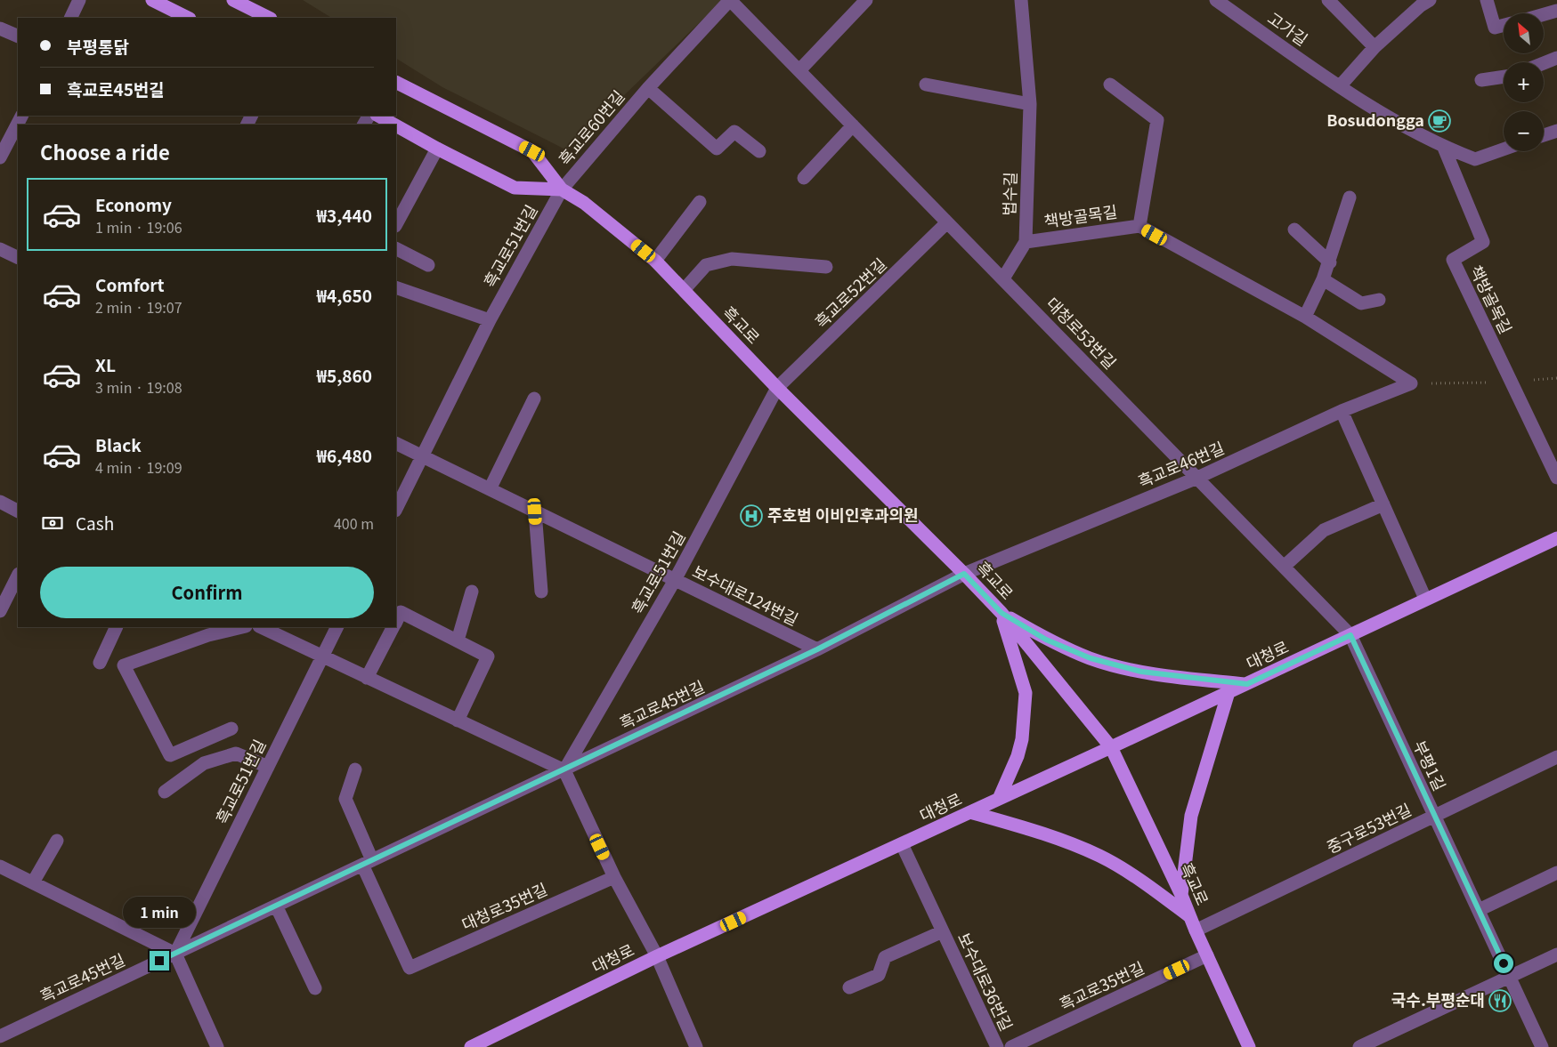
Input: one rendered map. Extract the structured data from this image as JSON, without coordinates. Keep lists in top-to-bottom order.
{
  "streets": {
    "main road": ["흑교로", "대청로"],
    "street": [
      "고가길",
      "흑교로60번길",
      "법수길",
      "책방골목길",
      "흑교로51번길",
      "흑교로52번길",
      "대청로53번길",
      "흑교로46번길",
      "보수대로124번길",
      "흑교로45번길",
      "부평1길",
      "중구로53번길",
      "대청로35번길",
      "보수대로36번길",
      "흑교로35번길"
    ]
  },
  "crossings": [
    ["고가길", "책방골목길"],
    ["흑교로60번길", "흑교로51번길"],
    ["흑교로60번길", "흑교로"],
    ["흑교로60번길", "대청로53번길"],
    ["법수길", "책방골목길"],
    ["법수길", "대청로53번길"],
    ["책방골목길", "흑교로46번길"],
    ["흑교로51번길", "흑교로52번길"],
    ["흑교로51번길", "흑교로"],
    ["흑교로51번길", "보수대로124번길"],
    ["흑교로51번길", "흑교로45번길"],
    ["흑교로52번길", "흑교로"],
    ["흑교로52번길", "대청로53번길"],
    ["흑교로", "흑교로46번길"],
    ["흑교로", "대청로"],
    ["흑교로", "흑교로45번길"],
    ["흑교로", "중구로53번길"],
    ["흑교로", "흑교로35번길"],
    ["대청로53번길", "흑교로46번길"],
    ["대청로53번길", "대청로"],
    ["대청로53번길", "부평1길"],
    ["흑교로46번길", "흑교로45번길"],
    ["보수대로124번길", "흑교로45번길"],
    ["대청로", "부평1길"],
    ["대청로", "보수대로36번길"],
    ["흑교로45번길", "대청로35번길"],
    ["부평1길", "중구로53번길"]
  ],
  "places": {
    "cafe": ["Bosudongga"],
    "hospital": ["주호범 이비인후과의원"],
    "restaurant": ["국수.부평순대"]
  },
  "north": "top left",
  "page": {
    "map_buttons": ["+", "−"],
    "banner": ["부평통닭", "흑교로45번길"],
    "heading": "Choose a ride",
    "list": [
      {
        "name": "Economy",
        "note": "1 min · 19:06",
        "value": "₩3,440"
      },
      {
        "name": "Comfort",
        "note": "2 min · 19:07",
        "value": "₩4,650"
      },
      {
        "name": "XL",
        "note": "3 min · 19:08",
        "value": "₩5,860"
      },
      {
        "name": "Black",
        "note": "4 min · 19:09",
        "value": "₩6,480"
      }
    ],
    "pay": ["Cash", "400 m"],
    "buttons": "Confirm",
    "bubble": "1 min"
  }
}
